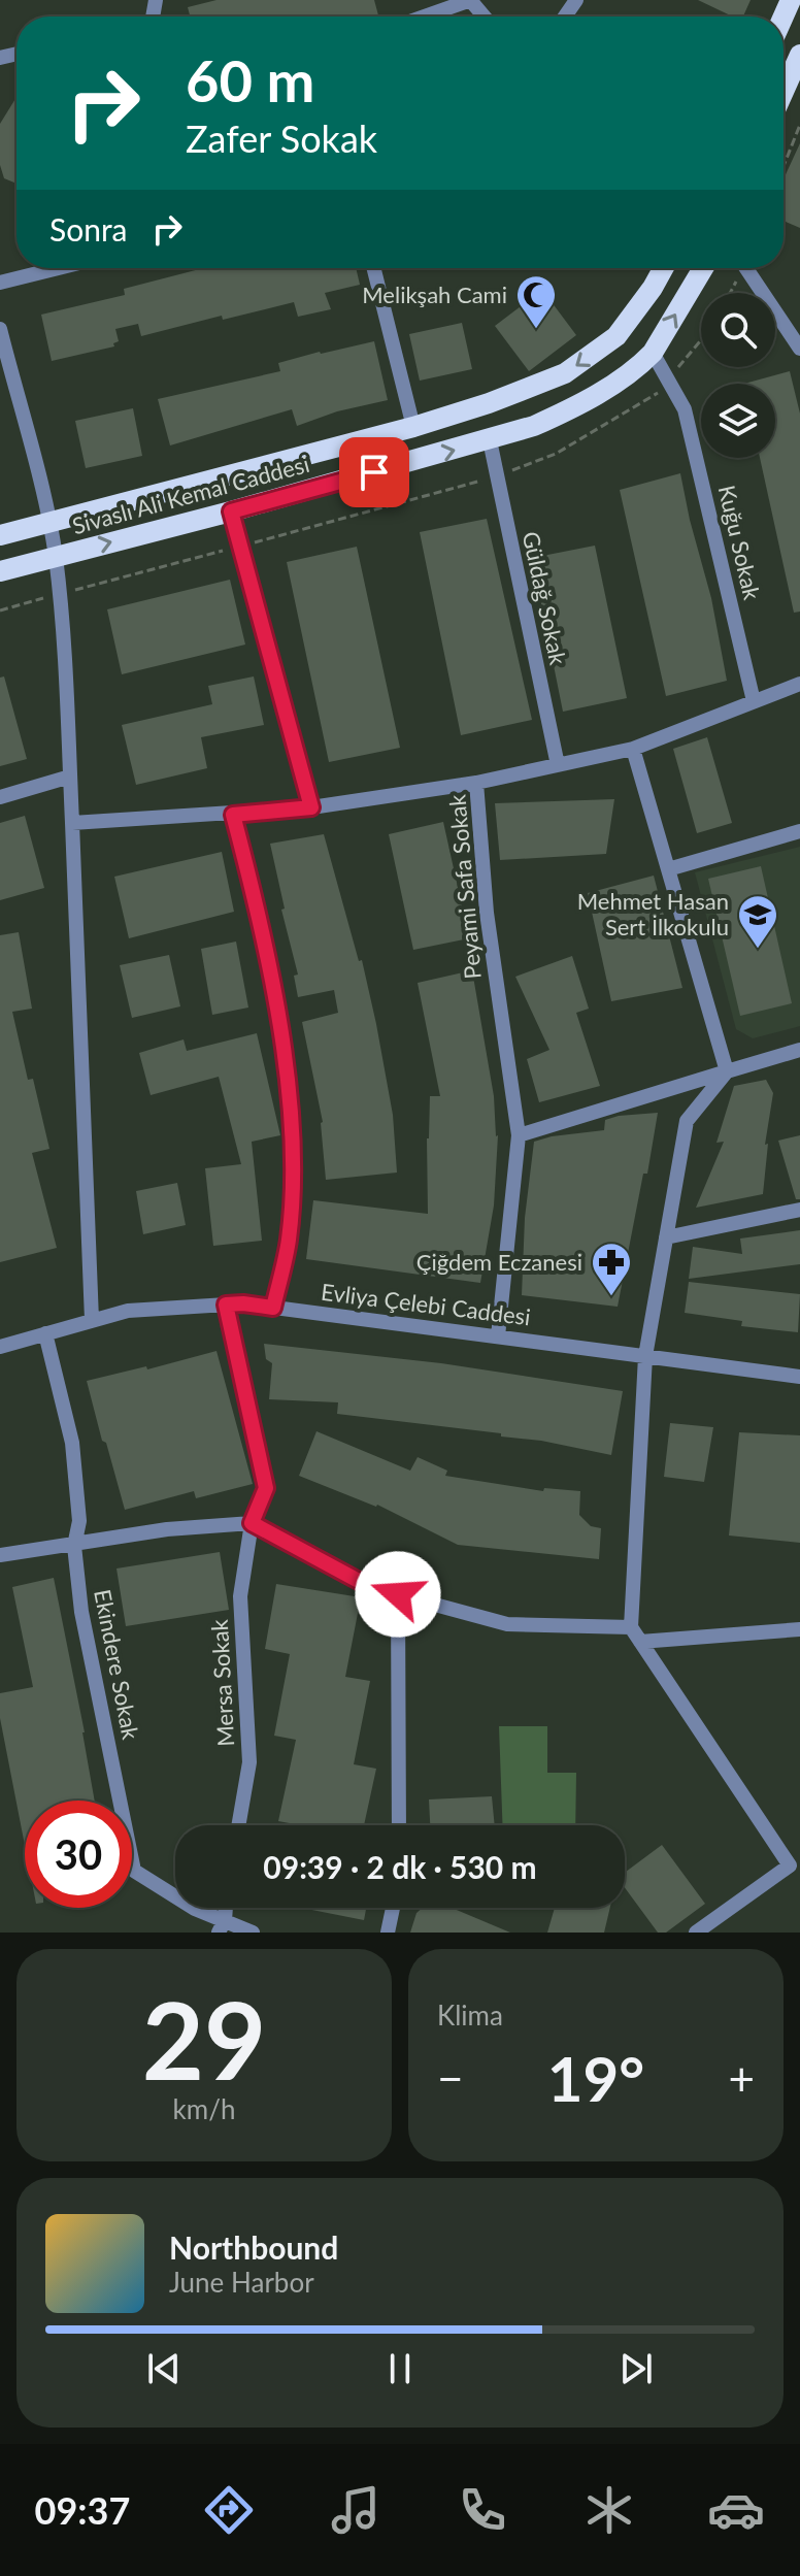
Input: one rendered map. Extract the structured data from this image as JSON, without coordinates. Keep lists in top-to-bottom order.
{
  "streets": {
    "main road": ["Sivaslı Ali Kemal Caddesi"],
    "street": [
      "Kuğu Sokak",
      "Güldağ Sokak",
      "Peyami Safa Sokak",
      "Evliya Çelebi Caddesi",
      "Ekindere Sokak",
      "Mersa Sokak"
    ]
  },
  "crossings": [
    ["Sivaslı Ali Kemal Caddesi", "Kuğu Sokak"],
    ["Sivaslı Ali Kemal Caddesi", "Güldağ Sokak"],
    ["Kuğu Sokak", "Peyami Safa Sokak"],
    ["Güldağ Sokak", "Peyami Safa Sokak"],
    ["Peyami Safa Sokak", "Evliya Çelebi Caddesi"],
    ["Evliya Çelebi Caddesi", "Ekindere Sokak"],
    ["Evliya Çelebi Caddesi", "Mersa Sokak"]
  ],
  "places": {
    "mosque": ["Melikşah Cami"],
    "school or university": ["Mehmet Hasan Sert İlkokulu"],
    "pharmacy": ["Çiğdem Eczanesi"]
  },
  "page": {
    "turn": ["60 m", "Zafer Sokak"],
    "then": "Sonra",
    "limit": "30",
    "trip": "09:39 · 2 dk · 530 m",
    "tile": [
      ["29", "km/h"],
      "Klima"
    ],
    "heat": ["−", "19°", "+"],
    "song": ["Northbound", "June Harbor"],
    "tabs": "09:37"
  }
}
